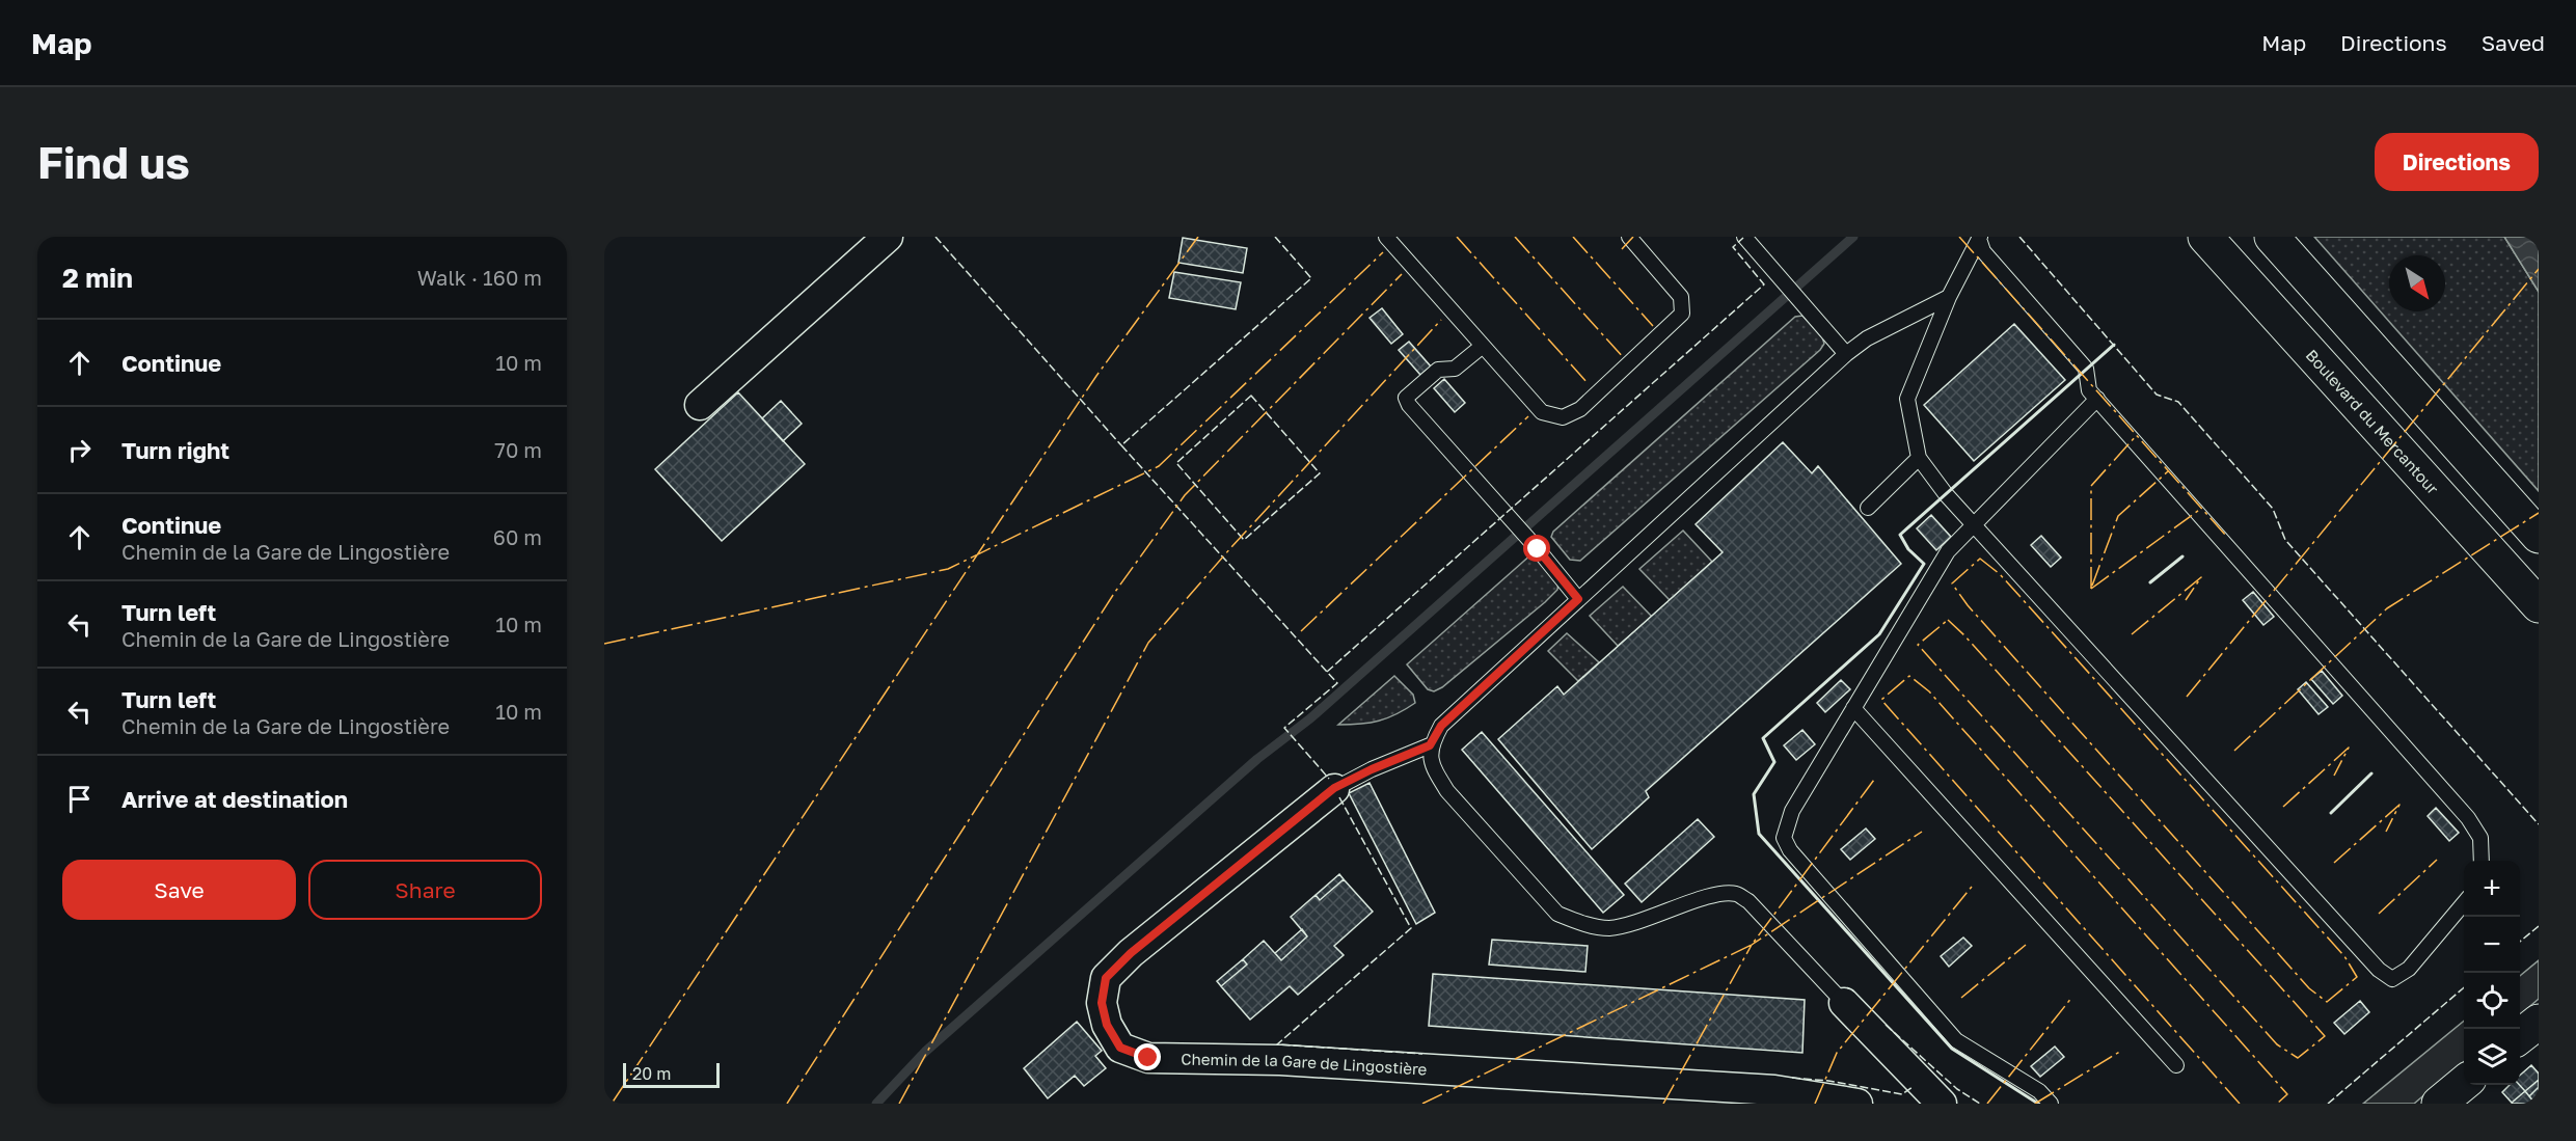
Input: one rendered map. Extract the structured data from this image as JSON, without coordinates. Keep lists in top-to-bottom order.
{
  "streets": {
    "main road": ["Boulevard du Mercantour"],
    "street": ["Chemin de la Gare de Lingostière"]
  },
  "scale_bar": "20 m",
  "north": "bottom right",
  "page": {
    "header": "Map",
    "nav": ["Map", "Directions", "Saved"],
    "buttons": [
      "Directions",
      ["Save", "Share"]
    ],
    "title": "Find us",
    "heading": ["2 min", "Walk · 160 m"],
    "list": [
      ["Continue", "10 m"],
      ["Turn right", "70 m"],
      ["Continue", "Chemin de la Gare de Lingostière", "60 m"],
      ["Turn left", "Chemin de la Gare de Lingostière", "10 m"],
      ["Turn left", "Chemin de la Gare de Lingostière", "10 m"],
      "Arrive at destination"
    ],
    "map_buttons": ["+", "−"],
    "scale": "20 m"
  }
}
